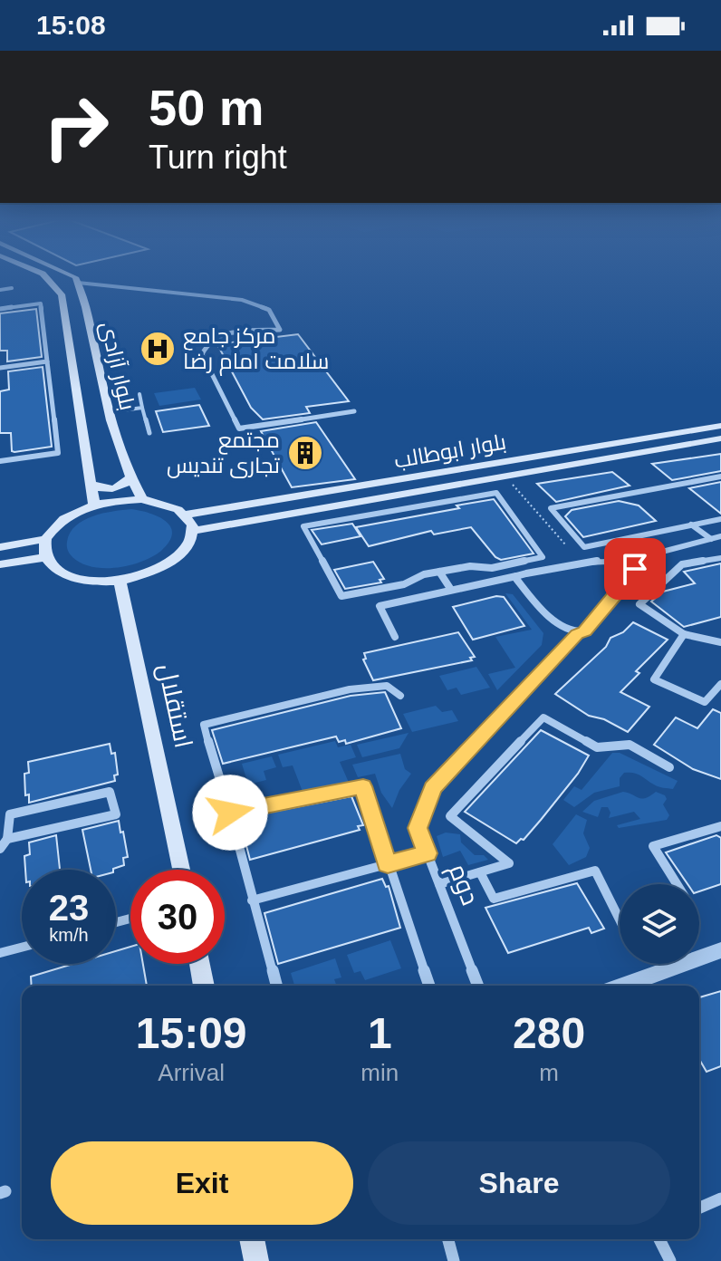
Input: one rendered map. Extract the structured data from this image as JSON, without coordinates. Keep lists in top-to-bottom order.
{
  "streets": {
    "main road": ["بلوار آزادی", "بلوار ابوطالب", "استقلال"],
    "street": ["دوم"]
  },
  "places": {
    "hospital": ["مرکز جامع سلامت امام رضا"],
    "building": ["مجتمع تجاری تندیس"]
  },
  "page": {
    "status": "15:08",
    "turn": ["50 m", "Turn right"],
    "speed": "23 km/h",
    "limit": "30",
    "eta": [
      "15:09",
      "Arrival",
      "1",
      "min",
      "280",
      "m"
    ],
    "buttons": ["Exit", "Share"]
  }
}
